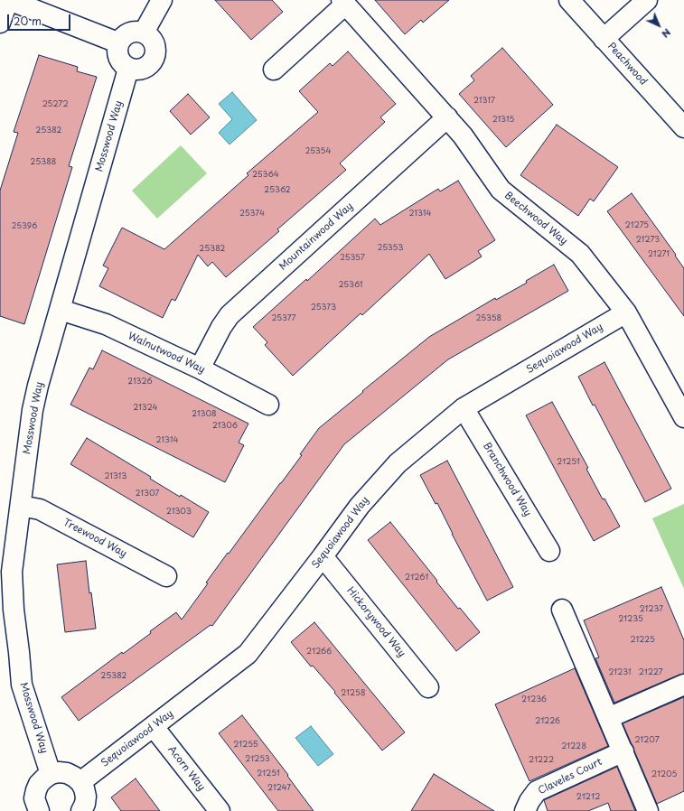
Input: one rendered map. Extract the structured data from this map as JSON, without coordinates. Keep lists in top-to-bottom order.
{
  "streets": {
    "street": [
      "Peachwood",
      "Mosswood Way",
      "Beechwood Way",
      "Mountainwood Way",
      "Sequoiawood Way",
      "Walnutwood Way",
      "Branchwood Way",
      "Treewood Way",
      "Hickorywood Way",
      "Acorn Way",
      "Claveles Court"
    ]
  },
  "crossings": [
    ["Mosswood Way", "Walnutwood Way"],
    ["Mosswood Way", "Treewood Way"],
    ["Beechwood Way", "Mountainwood Way"],
    ["Beechwood Way", "Sequoiawood Way"],
    ["Mountainwood Way", "Walnutwood Way"],
    ["Sequoiawood Way", "Branchwood Way"],
    ["Sequoiawood Way", "Hickorywood Way"],
    ["Sequoiawood Way", "Acorn Way"]
  ],
  "house_numbers": [
    "21317",
    "25272",
    "21315",
    "25382",
    "25354",
    "25388",
    "25364",
    "25362",
    "25374",
    "21314",
    "21275",
    "25396",
    "21273",
    "25353",
    "25382",
    "21271",
    "25357",
    "25361",
    "25373",
    "25377",
    "25358",
    "21326",
    "21324",
    "21308",
    "21306",
    "21314",
    "21251",
    "21313",
    "21307",
    "21303",
    "21261",
    "21237",
    "21235",
    "21225",
    "21266",
    "21231",
    "21227",
    "25382",
    "21258",
    "21236",
    "21226",
    "21207",
    "21255",
    "21228",
    "21253",
    "21222",
    "21251",
    "21205",
    "21247",
    "21212"
  ],
  "scale_bar": "20 m",
  "north": "bottom right"
}
